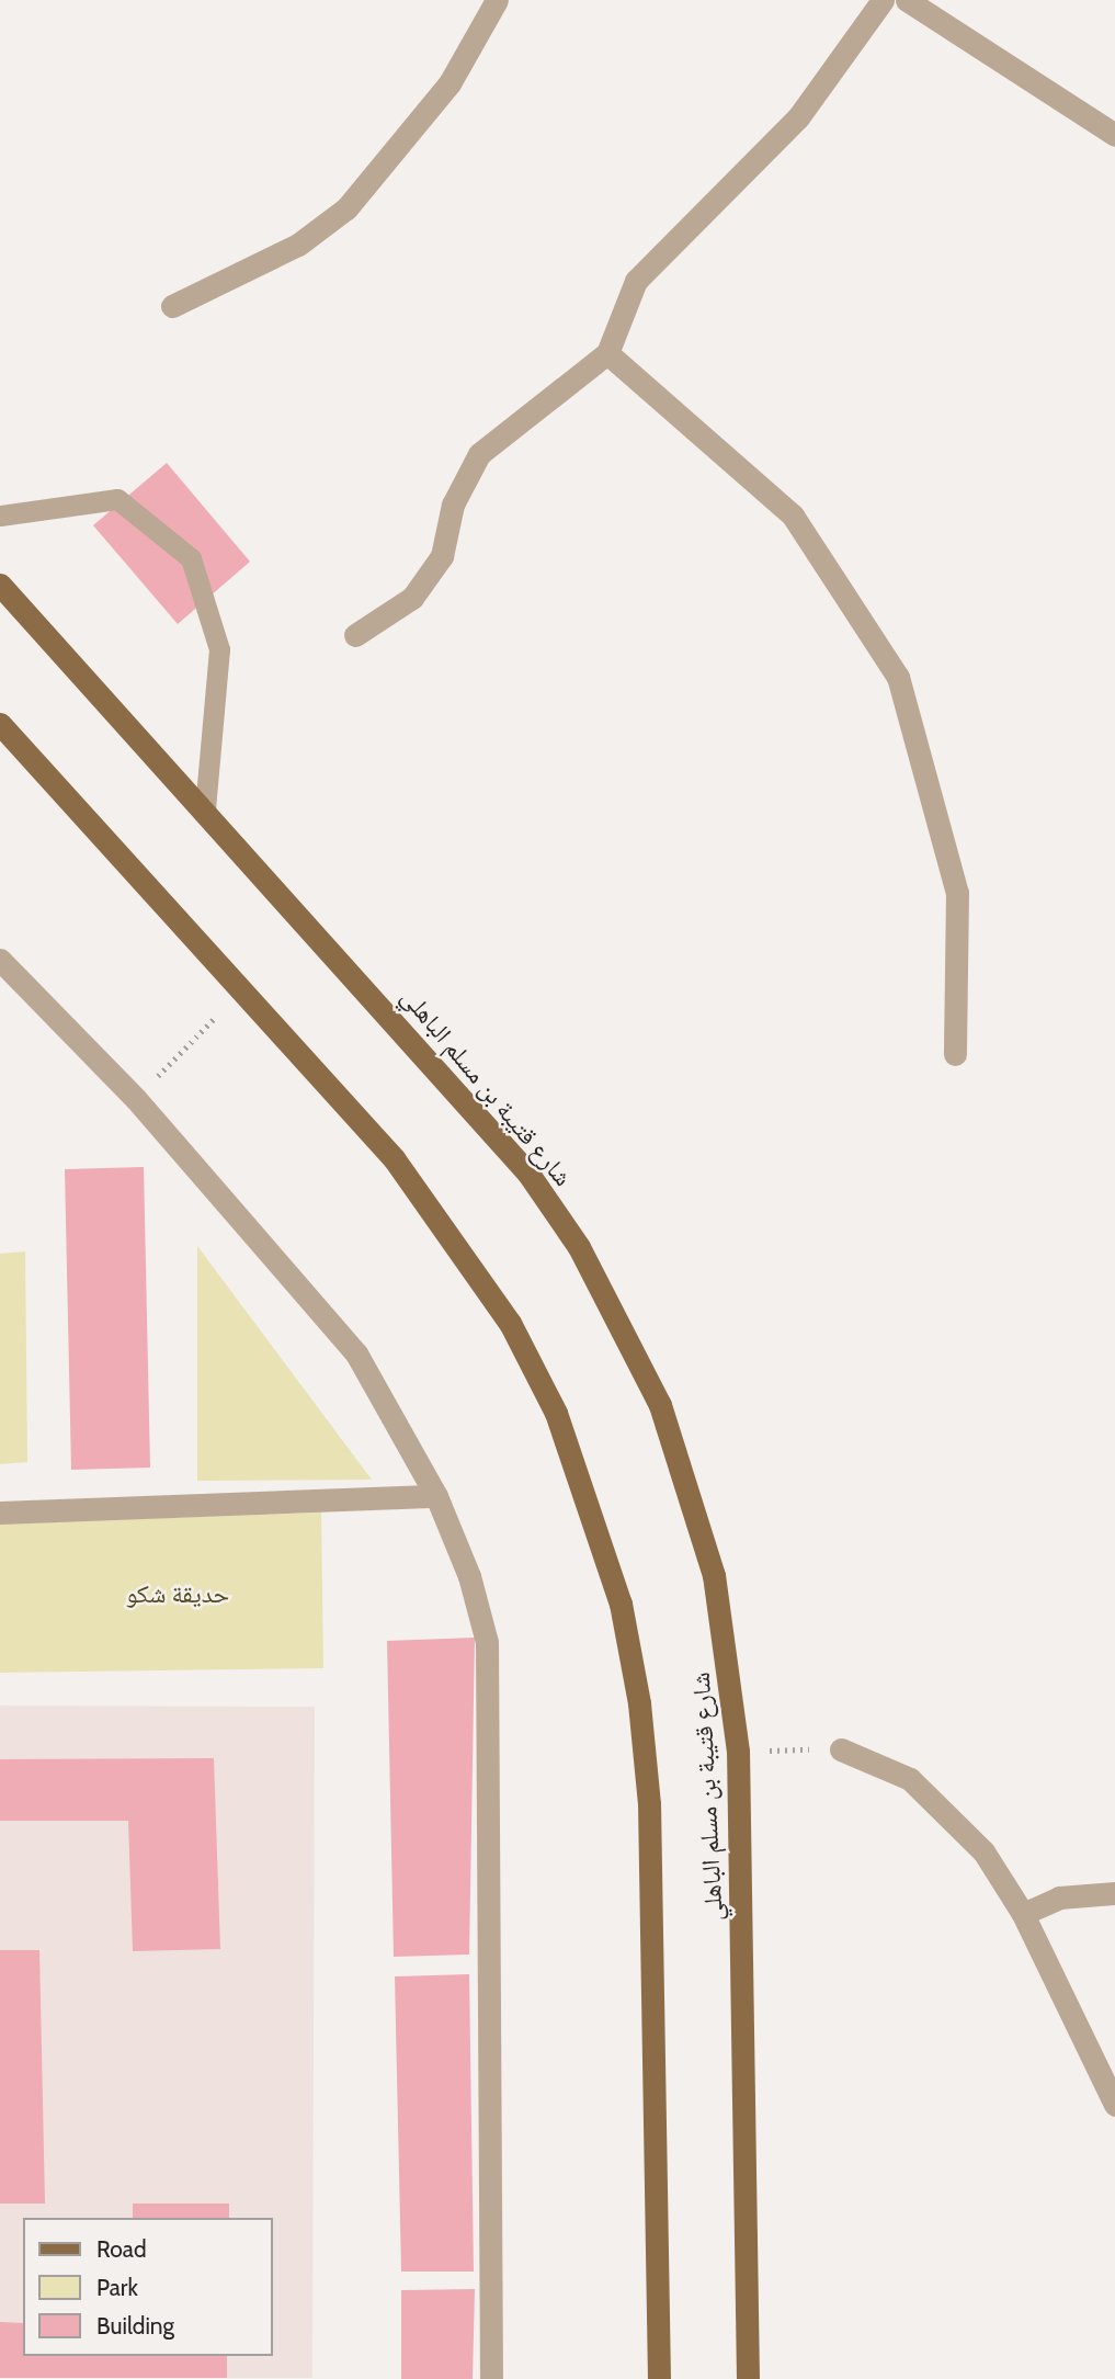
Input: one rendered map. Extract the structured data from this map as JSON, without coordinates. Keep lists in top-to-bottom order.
{
  "streets": {
    "main road": ["شارع قتيبة بن مسلم الباهلي"]
  },
  "parks": ["حديقة شكو"],
  "legend": ["Road", "Park", "Building"]
}
